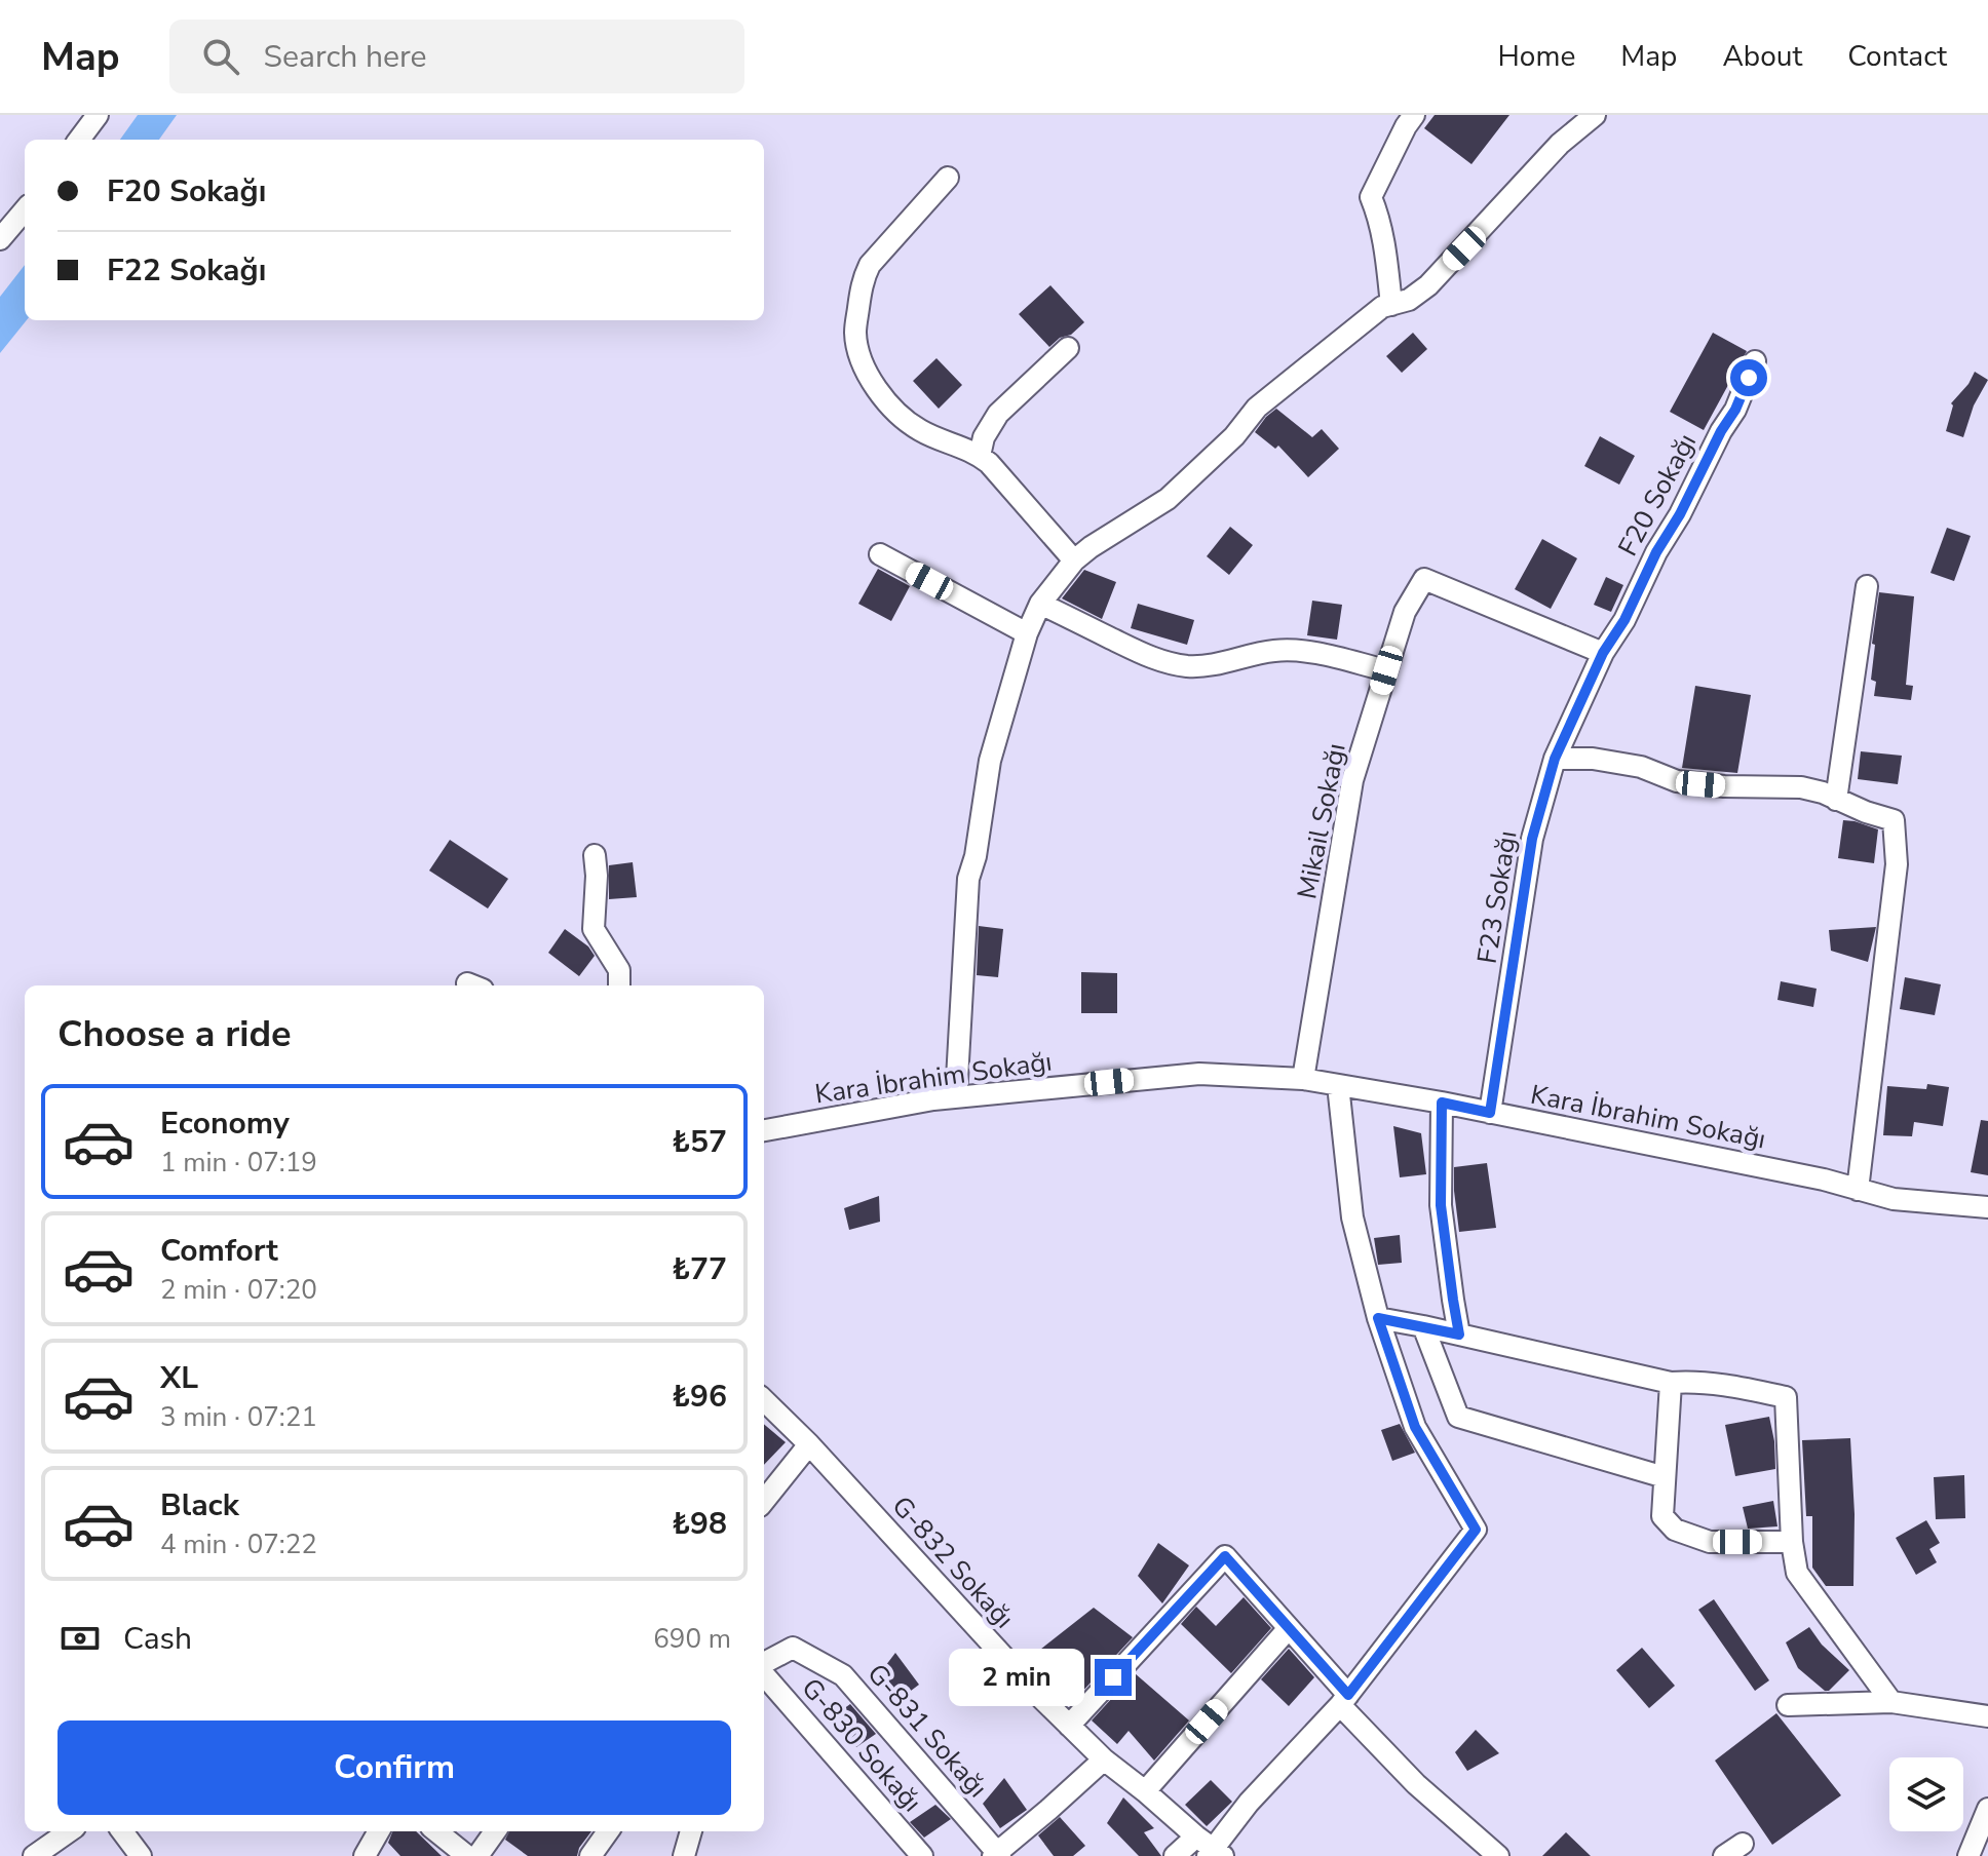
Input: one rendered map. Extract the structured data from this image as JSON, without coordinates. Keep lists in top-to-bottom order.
{
  "streets": {
    "street": [
      "F20 Sokağı",
      "Mikail Sokağı",
      "F23 Sokağı",
      "Kara İbrahim Sokağı",
      "G-832 Sokağı",
      "G-831 Sokağı",
      "G-830 Sokağı"
    ]
  },
  "crossings": [
    ["F20 Sokağı", "Mikail Sokağı"],
    ["F20 Sokağı", "F23 Sokağı"],
    ["Mikail Sokağı", "F23 Sokağı"],
    ["Mikail Sokağı", "Kara İbrahim Sokağı"],
    ["F23 Sokağı", "Kara İbrahim Sokağı"]
  ],
  "page": {
    "header": "Map",
    "search": "Search here",
    "nav": [
      "Home",
      "Map",
      "About",
      "Contact"
    ],
    "banner": ["F20 Sokağı", "F22 Sokağı"],
    "heading": "Choose a ride",
    "list": [
      {
        "name": "Economy",
        "note": "1 min · 07:19",
        "value": "₺57"
      },
      {
        "name": "Comfort",
        "note": "2 min · 07:20",
        "value": "₺77"
      },
      {
        "name": "XL",
        "note": "3 min · 07:21",
        "value": "₺96"
      },
      {
        "name": "Black",
        "note": "4 min · 07:22",
        "value": "₺98"
      }
    ],
    "pay": ["Cash", "690 m"],
    "bubble": "2 min",
    "buttons": "Confirm"
  }
}
